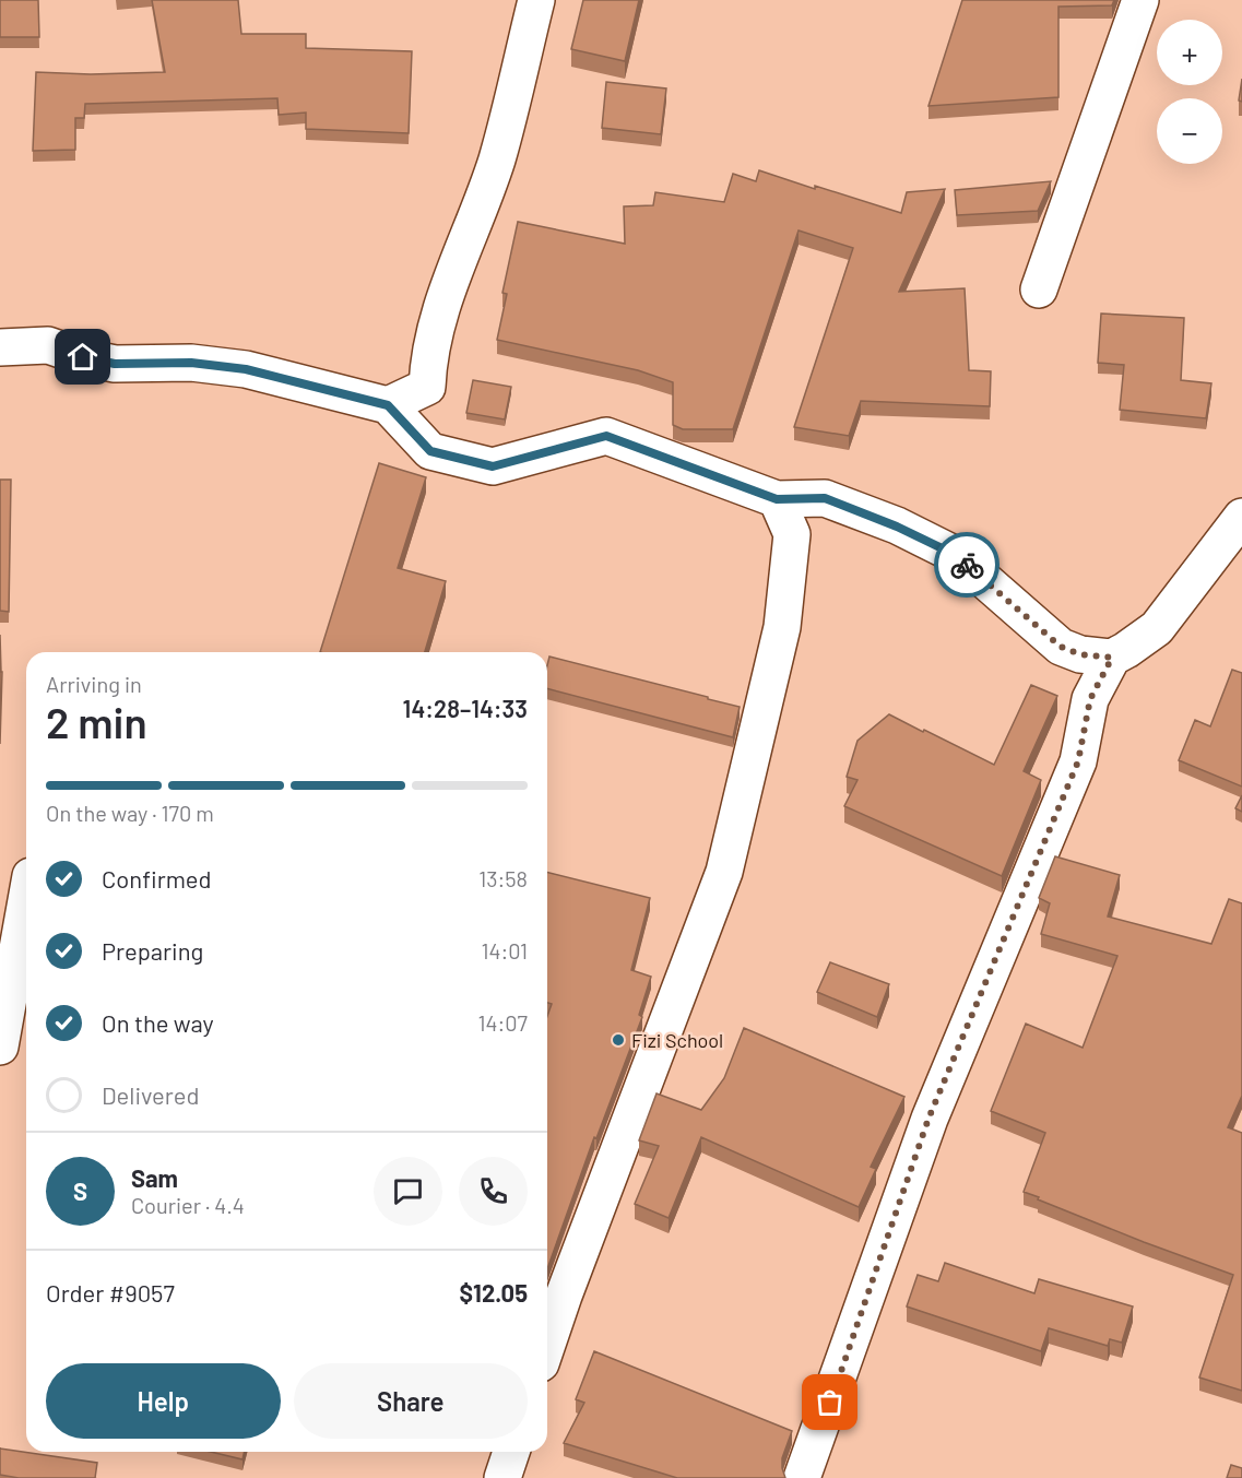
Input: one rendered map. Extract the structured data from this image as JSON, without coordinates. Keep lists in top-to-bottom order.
{
  "places": ["Fizi School"],
  "page": {
    "map_buttons": ["+", "−"],
    "heading": ["2 min", "Arriving in", "14:28–14:33"],
    "panel": [
      "Sam",
      "Courier · 4.4",
      "Order #9057",
      "$12.05"
    ],
    "bar": "On the way · 170 m",
    "list": [
      ["Confirmed", "13:58"],
      ["Preparing", "14:01"],
      ["On the way", "14:07"],
      "Delivered"
    ],
    "round": "S",
    "buttons": ["Help", "Share"]
  }
}
